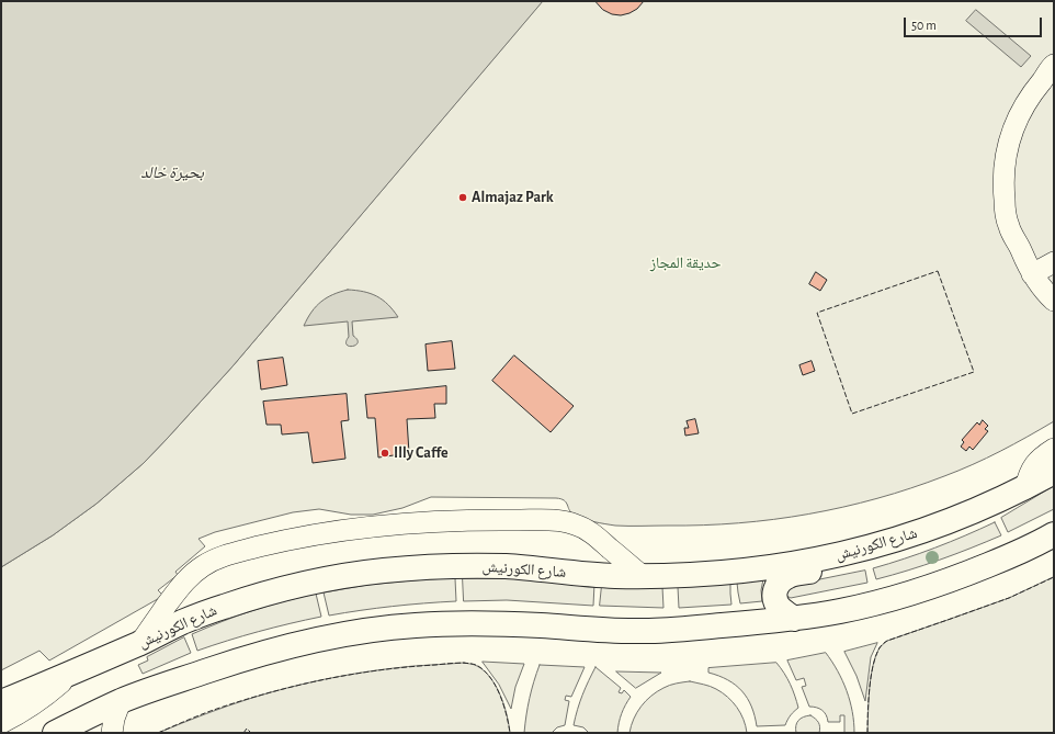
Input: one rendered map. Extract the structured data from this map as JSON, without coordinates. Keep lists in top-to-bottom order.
{
  "streets": {
    "main road": ["شارع الكورنيش"]
  },
  "water": ["بحيرة خالد"],
  "parks": ["حديقة المجاز"],
  "places": ["Almajaz Park", "Illy Caffe"],
  "scale_bar": "50 m"
}
